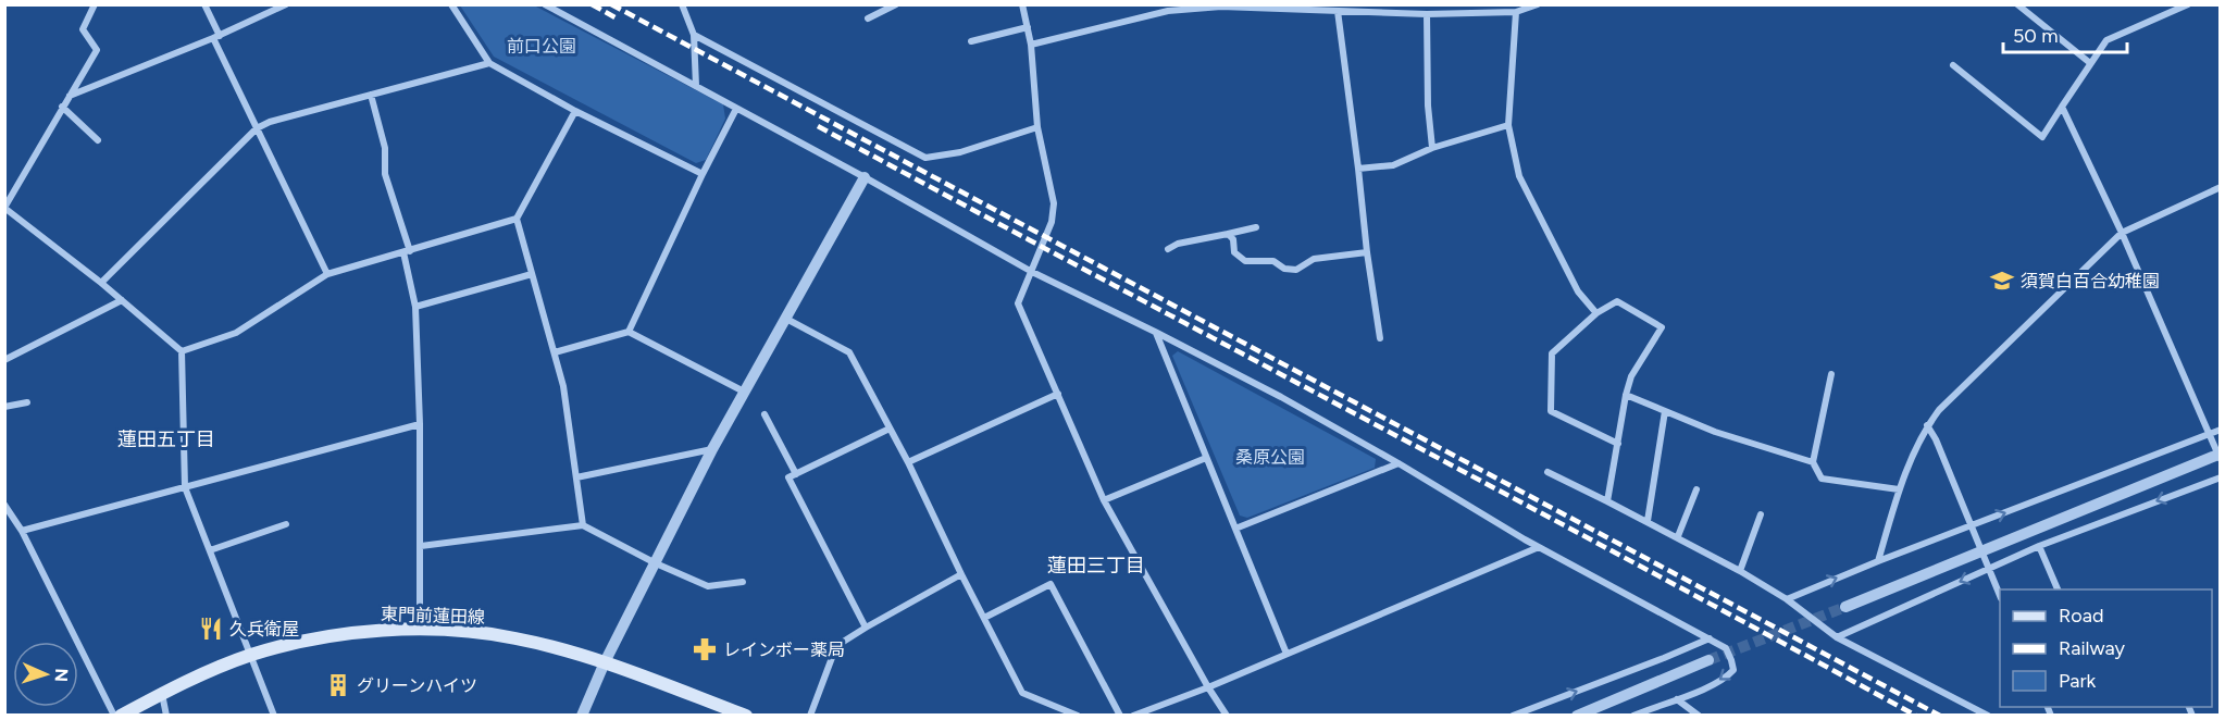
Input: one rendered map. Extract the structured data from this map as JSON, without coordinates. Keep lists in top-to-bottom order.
{
  "streets": {
    "main road": ["東門前蓮田線"]
  },
  "districts": ["蓮田五丁目", "蓮田三丁目"],
  "parks": ["前口公園", "桑原公園"],
  "places": {
    "school or university": ["須賀白百合幼稚園"],
    "restaurant": ["久兵衛屋"],
    "pharmacy": ["レインボー薬局"],
    "building": ["グリーンハイツ"]
  },
  "legend": ["Road", "Railway", "Park"],
  "scale_bar": "50 m",
  "north": "right"
}
